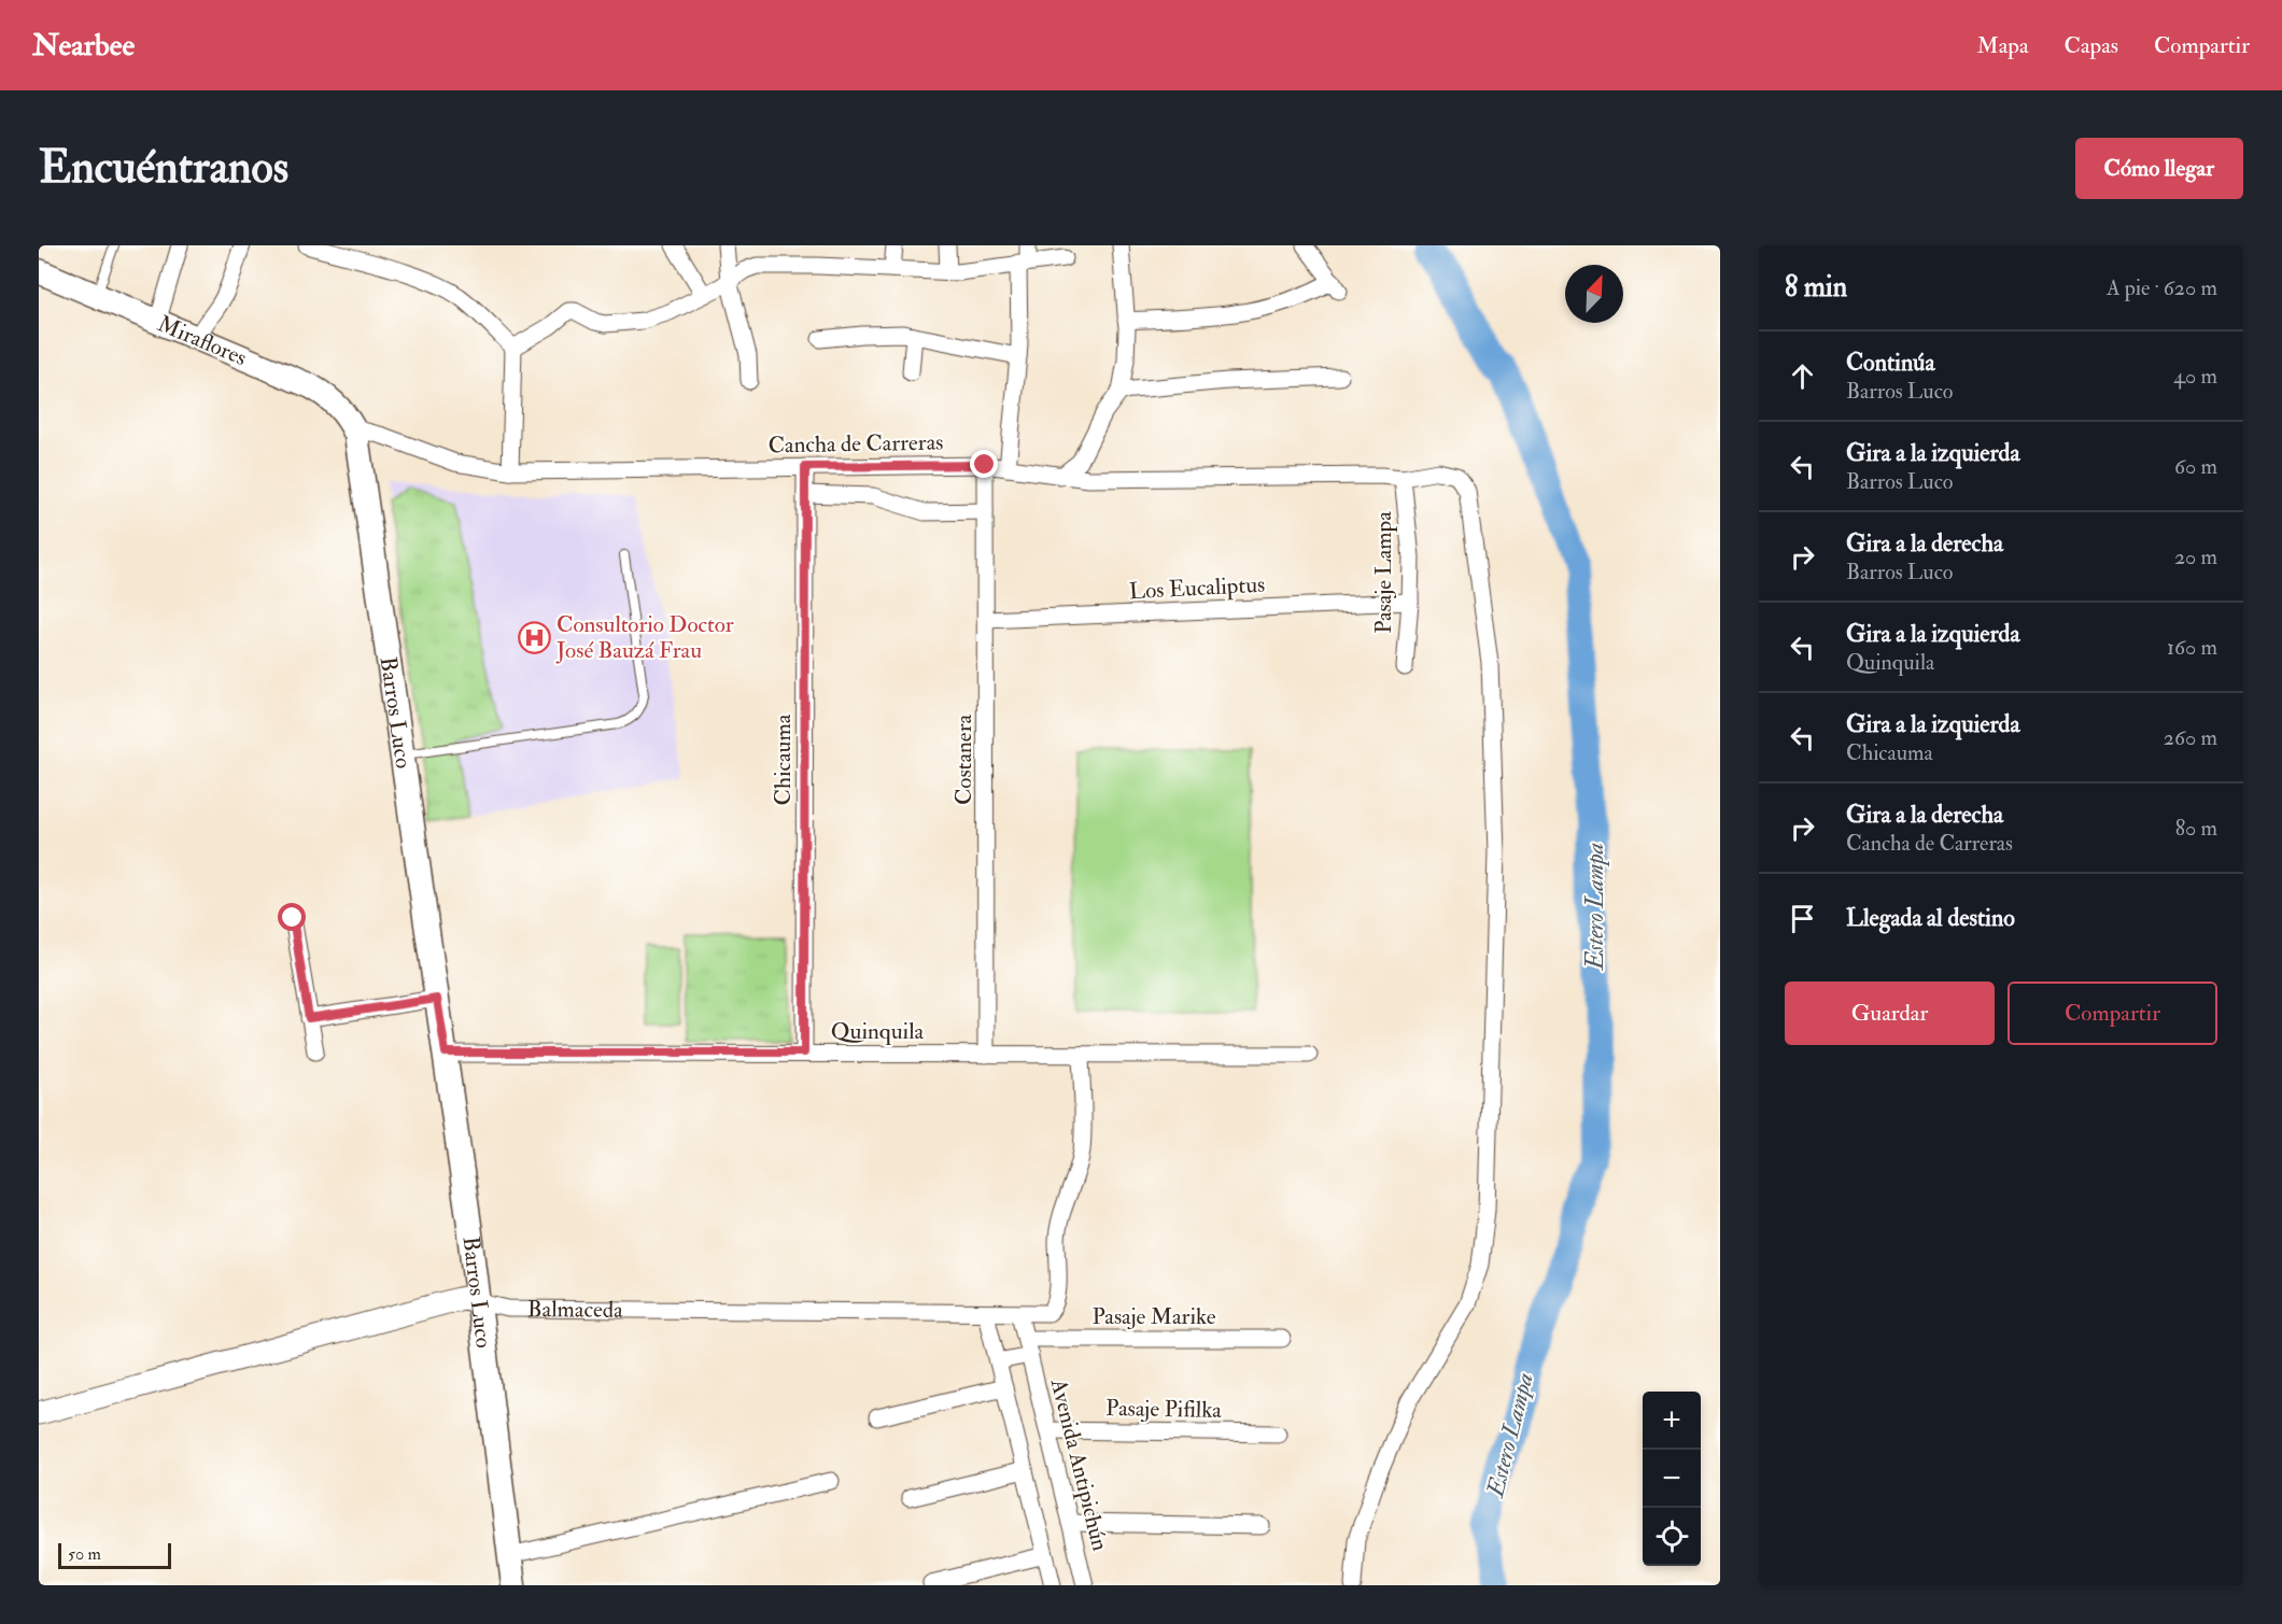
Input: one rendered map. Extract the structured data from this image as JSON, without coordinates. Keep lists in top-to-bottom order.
{
  "streets": {
    "main road": ["Miraflores", "Barros Luco"],
    "street": [
      "Cancha de Carreras",
      "Pasaje Lampa",
      "Los Eucaliptus",
      "Chicauma",
      "Costanera",
      "Quinquila",
      "Balmaceda",
      "Pasaje Marike",
      "Pasaje Pifilka",
      "Avenida Antipichún"
    ]
  },
  "crossings": [
    ["Miraflores", "Cancha de Carreras"],
    ["Miraflores", "Barros Luco"],
    ["Cancha de Carreras", "Pasaje Lampa"],
    ["Cancha de Carreras", "Barros Luco"],
    ["Cancha de Carreras", "Chicauma"],
    ["Cancha de Carreras", "Costanera"],
    ["Pasaje Lampa", "Los Eucaliptus"],
    ["Los Eucaliptus", "Costanera"],
    ["Barros Luco", "Quinquila"],
    ["Barros Luco", "Balmaceda"],
    ["Chicauma", "Quinquila"],
    ["Costanera", "Quinquila"],
    ["Quinquila", "Balmaceda"],
    ["Balmaceda", "Avenida Antipichún"],
    ["Pasaje Marike", "Avenida Antipichún"],
    ["Pasaje Pifilka", "Avenida Antipichún"]
  ],
  "water": ["Estero Lampa"],
  "places": {
    "hospital": ["Consultorio Doctor José Bauzá Frau"]
  },
  "scale_bar": "50 m",
  "north": "top right",
  "page": {
    "header": "Nearbee",
    "nav": ["Mapa", "Capas", "Compartir"],
    "buttons": [
      "Cómo llegar",
      ["Guardar", "Compartir"]
    ],
    "title": "Encuéntranos",
    "heading": ["8 min", "A pie · 620 m"],
    "list": [
      ["Continúa", "Barros Luco", "40 m"],
      ["Gira a la izquierda", "Barros Luco", "60 m"],
      ["Gira a la derecha", "Barros Luco", "20 m"],
      ["Gira a la izquierda", "Quinquila", "160 m"],
      ["Gira a la izquierda", "Chicauma", "260 m"],
      ["Gira a la derecha", "Cancha de Carreras", "80 m"],
      "Llegada al destino"
    ],
    "map_buttons": ["+", "−"],
    "scale": "50 m"
  }
}
